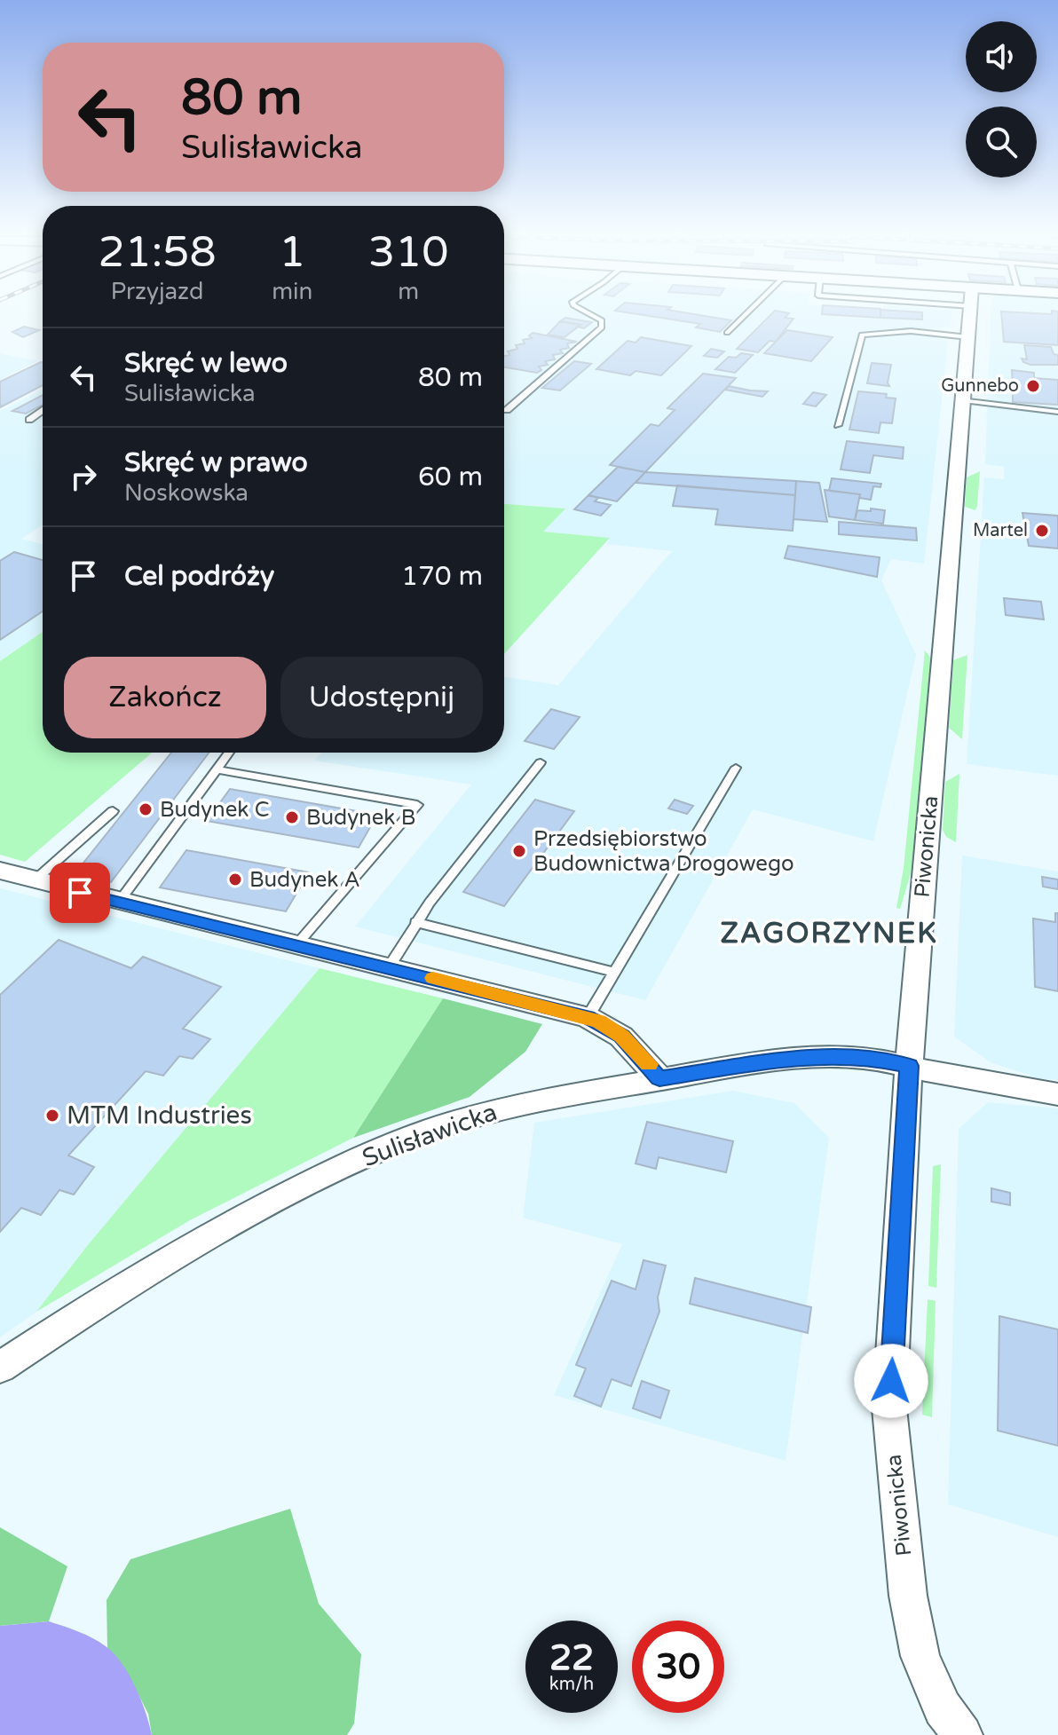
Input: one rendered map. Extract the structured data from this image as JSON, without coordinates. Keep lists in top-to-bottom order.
{
  "streets": {
    "street": ["Piwonicka", "Sulisławicka"]
  },
  "crossings": [
    ["Piwonicka", "Sulisławicka"]
  ],
  "districts": ["ZAGORZYNEK"],
  "places": [
    "Gunnebo",
    "Martel",
    "Budynek C",
    "Budynek B",
    "Przedsiębiorstwo Budownictwa Drogowego",
    "Budynek A",
    "MTM Industries"
  ],
  "page": {
    "turn": ["80 m", "Sulisławicka"],
    "eta": [
      "21:58",
      "Przyjazd",
      "1",
      "min",
      "310",
      "m"
    ],
    "list": [
      {
        "name": "Skręć w lewo",
        "note": "Sulisławicka",
        "value": "80 m"
      },
      {
        "name": "Skręć w prawo",
        "note": "Noskowska",
        "value": "60 m"
      },
      {
        "name": "Cel podróży",
        "value": "170 m"
      }
    ],
    "buttons": ["Zakończ", "Udostępnij"],
    "speed": "22 km/h",
    "limit": "30"
  }
}
